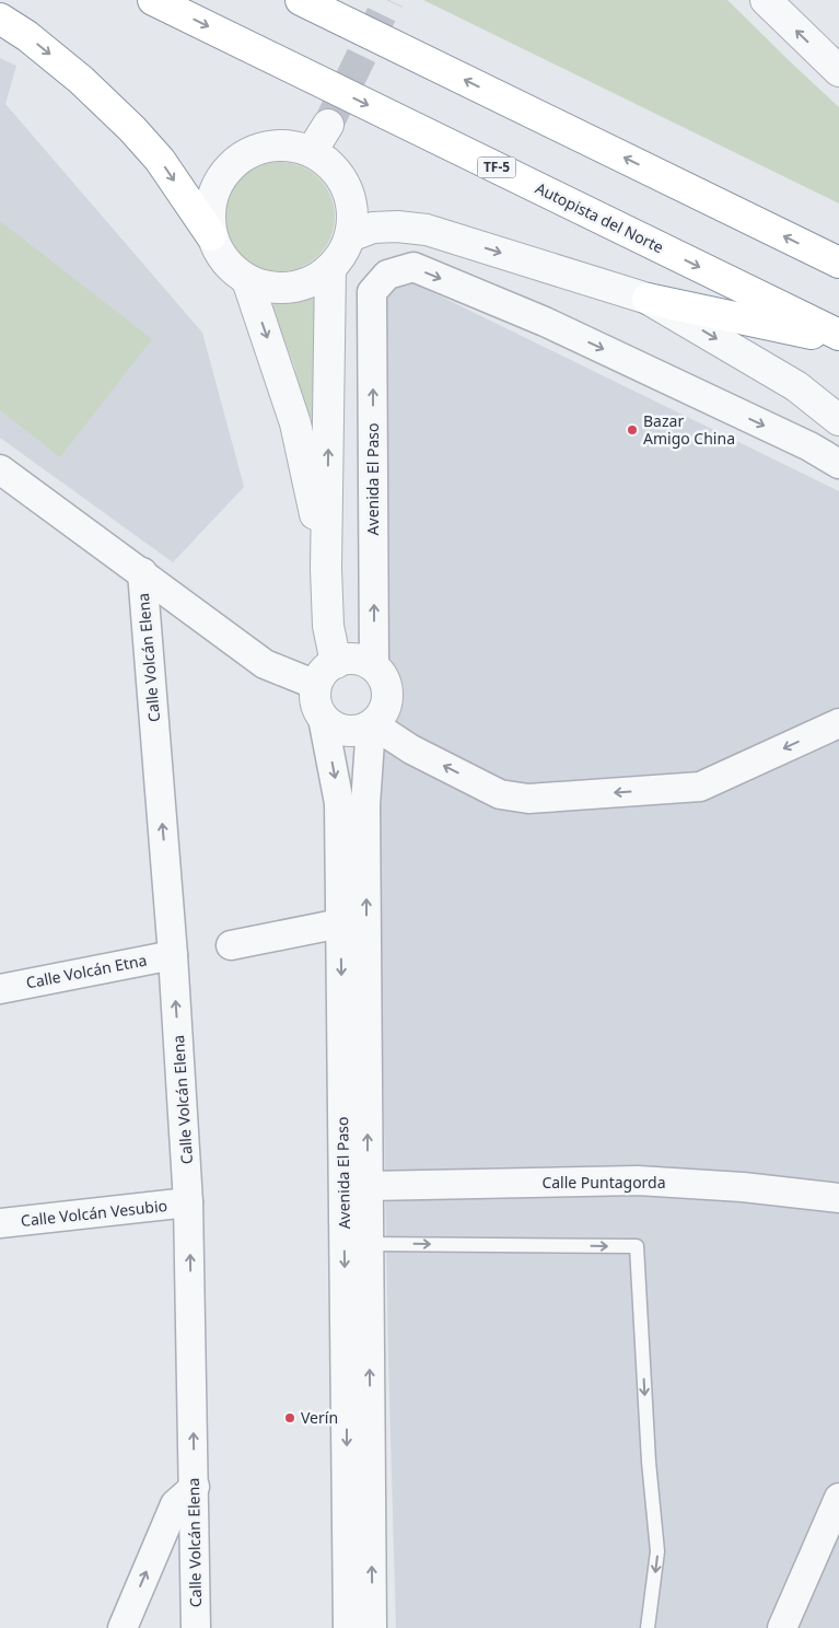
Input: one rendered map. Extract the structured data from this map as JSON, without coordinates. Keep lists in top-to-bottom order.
{
  "streets": {
    "highway": ["TF-5", "Autopista del Norte"],
    "street": [
      "Avenida El Paso",
      "Calle Volcán Elena",
      "Calle Volcán Etna",
      "Calle Puntagorda",
      "Calle Volcán Vesubio"
    ]
  },
  "crossings": [
    ["Avenida El Paso", "Calle Puntagorda"],
    ["Calle Volcán Elena", "Calle Volcán Etna"],
    ["Calle Volcán Elena", "Calle Volcán Vesubio"]
  ],
  "one_way": ["Calle Volcán Elena"],
  "places": ["Bazar Amigo China", "Verín"]
}
